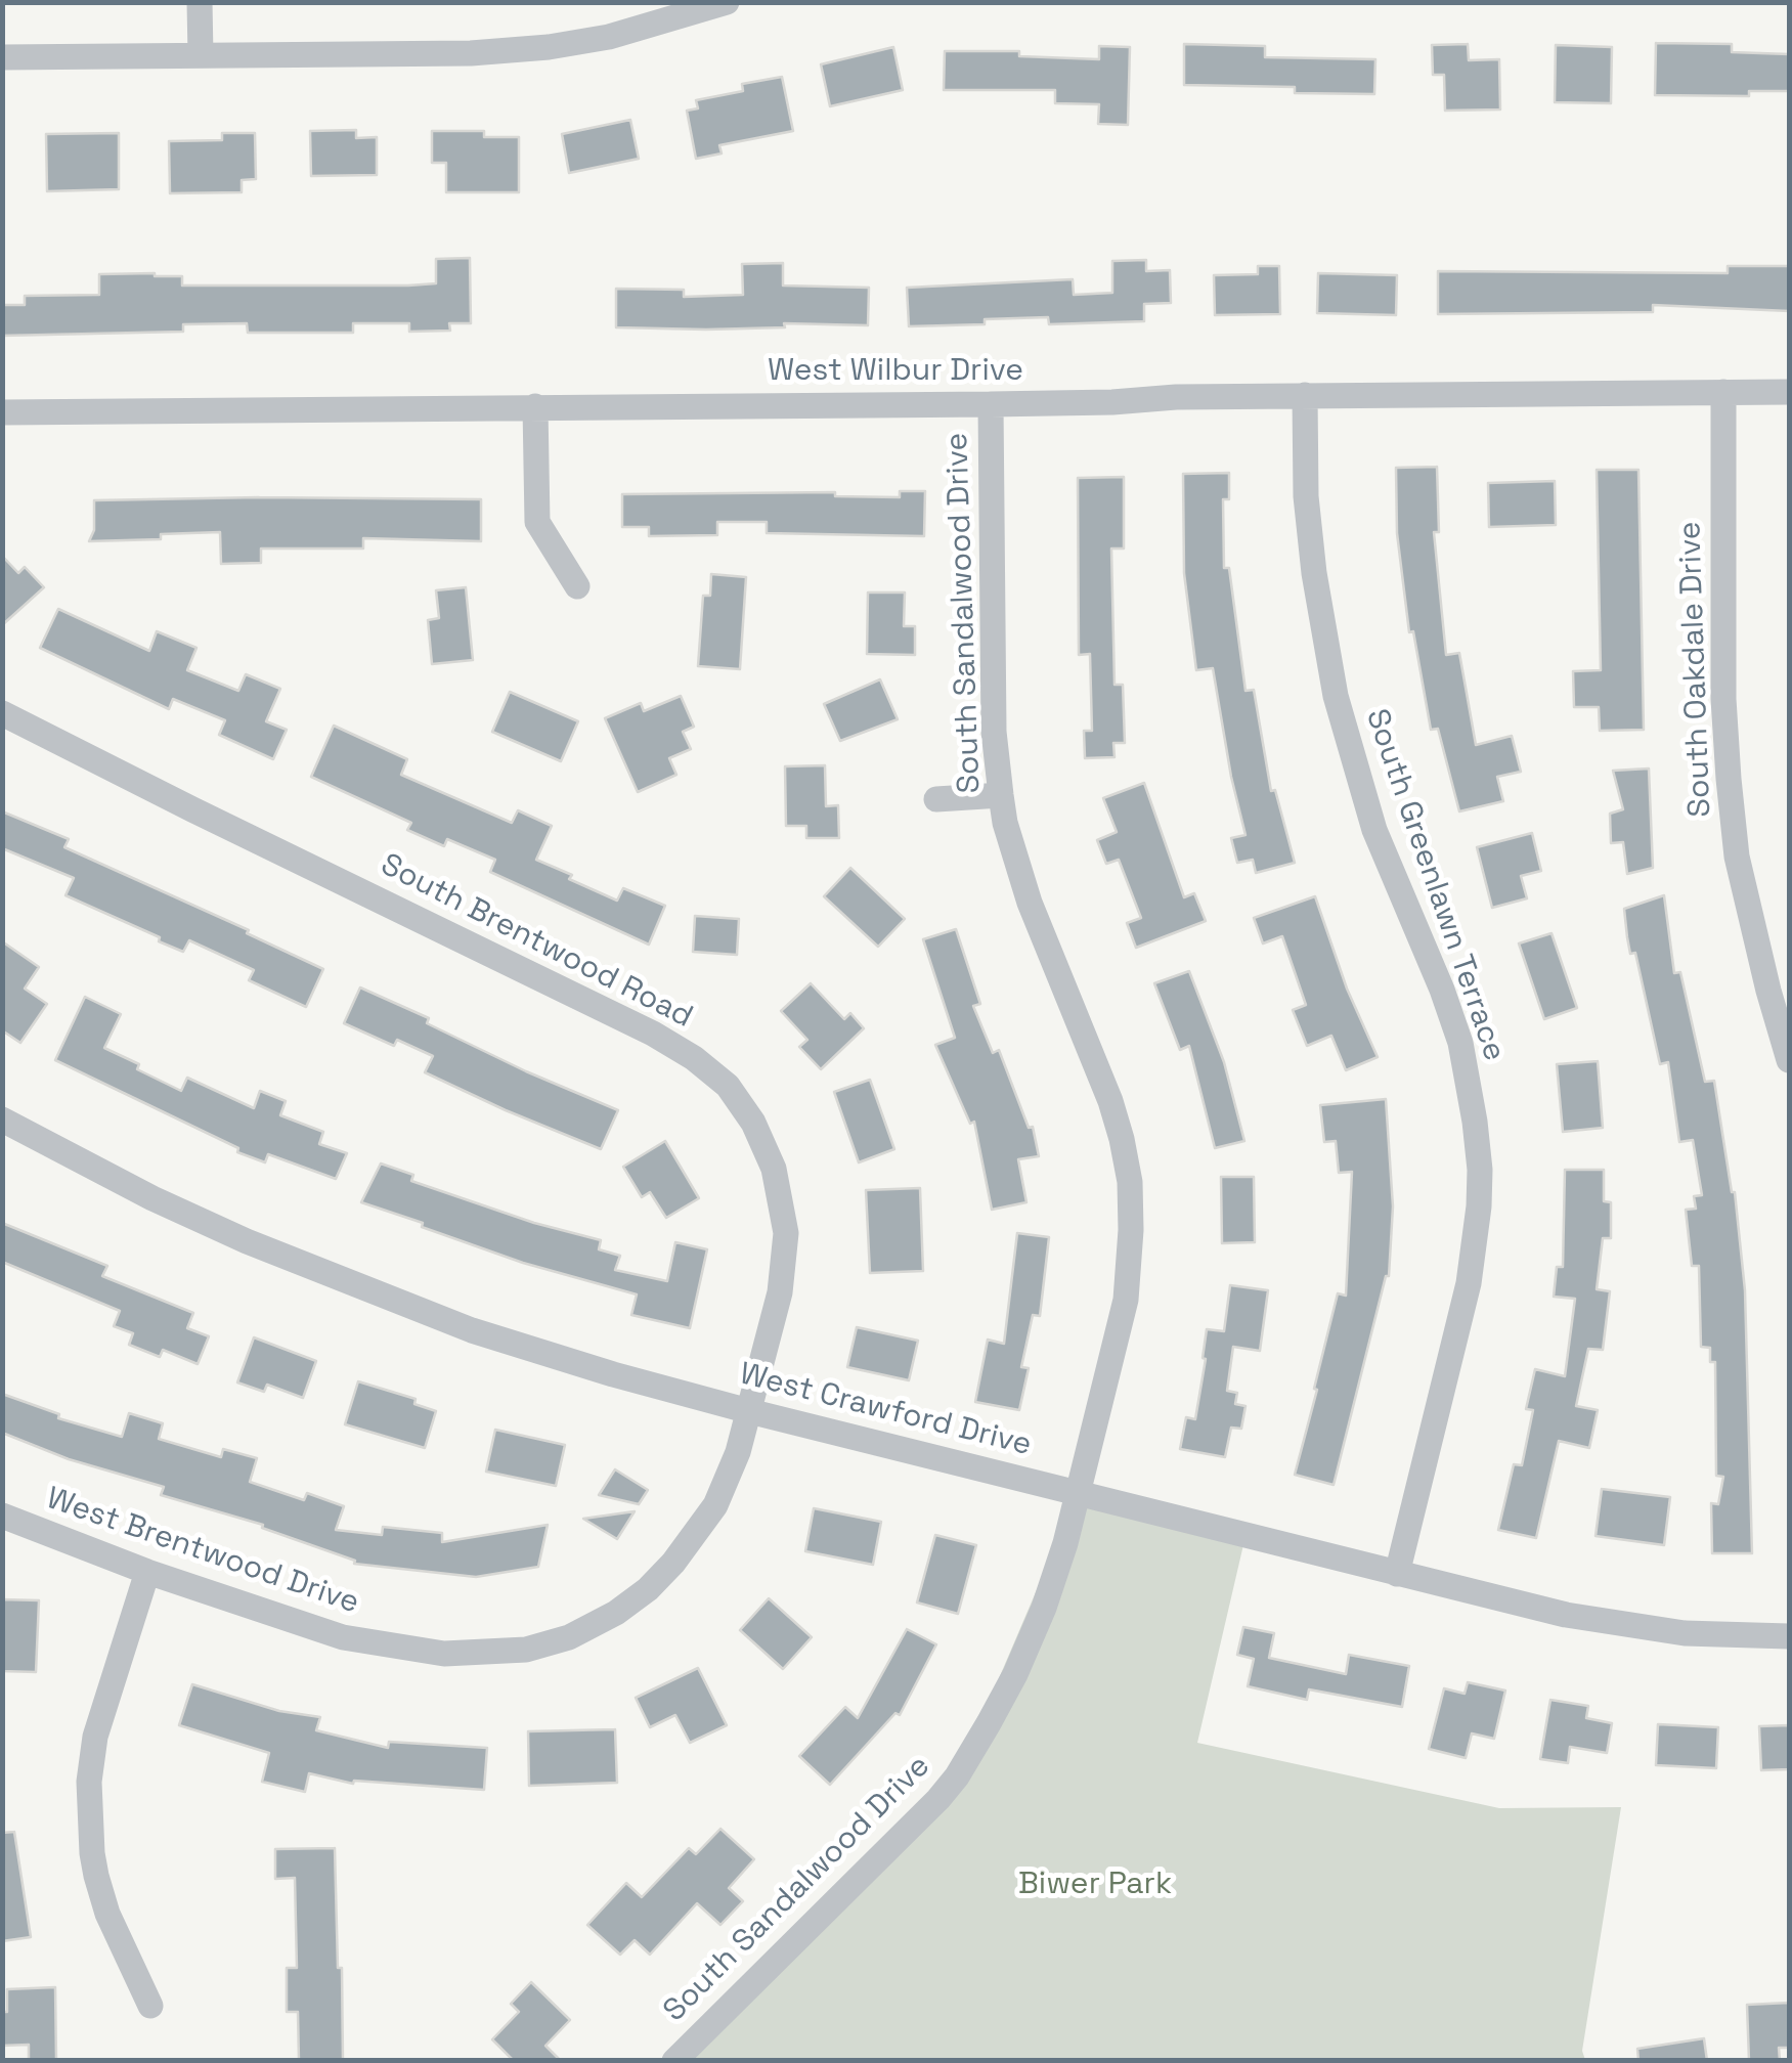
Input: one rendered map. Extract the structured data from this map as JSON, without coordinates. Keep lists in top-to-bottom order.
{
  "streets": {
    "street": [
      "West Wilbur Drive",
      "South Sandalwood Drive",
      "South Oakdale Drive",
      "South Greenlawn Terrace",
      "South Brentwood Road",
      "West Crawford Drive",
      "West Brentwood Drive"
    ]
  },
  "crossings": [
    ["West Wilbur Drive", "South Sandalwood Drive"],
    ["West Wilbur Drive", "South Oakdale Drive"],
    ["West Wilbur Drive", "South Greenlawn Terrace"],
    ["South Sandalwood Drive", "West Crawford Drive"],
    ["South Greenlawn Terrace", "West Crawford Drive"],
    ["South Brentwood Road", "West Crawford Drive"],
    ["South Brentwood Road", "West Brentwood Drive"],
    ["West Crawford Drive", "West Brentwood Drive"]
  ],
  "parks": ["Biwer Park"]
}
